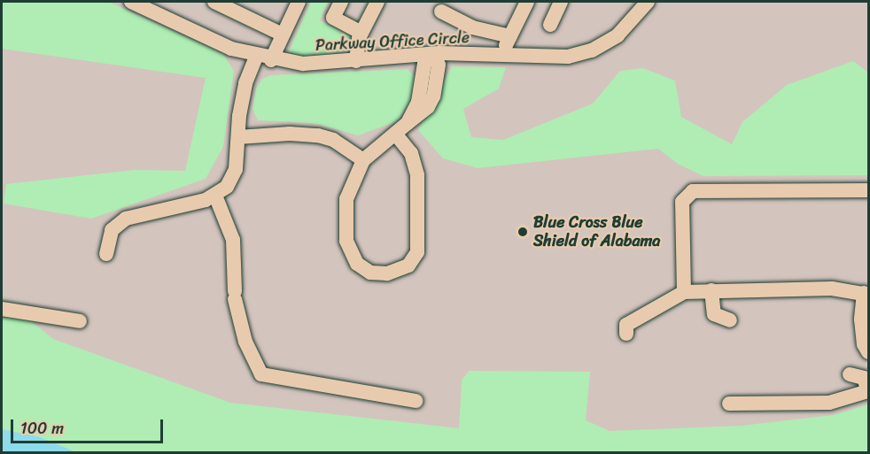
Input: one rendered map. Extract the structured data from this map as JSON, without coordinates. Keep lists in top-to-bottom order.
{
  "streets": {
    "street": ["Parkway Office Circle"]
  },
  "places": ["Blue Cross Blue Shield of Alabama"],
  "scale_bar": "100 m"
}
